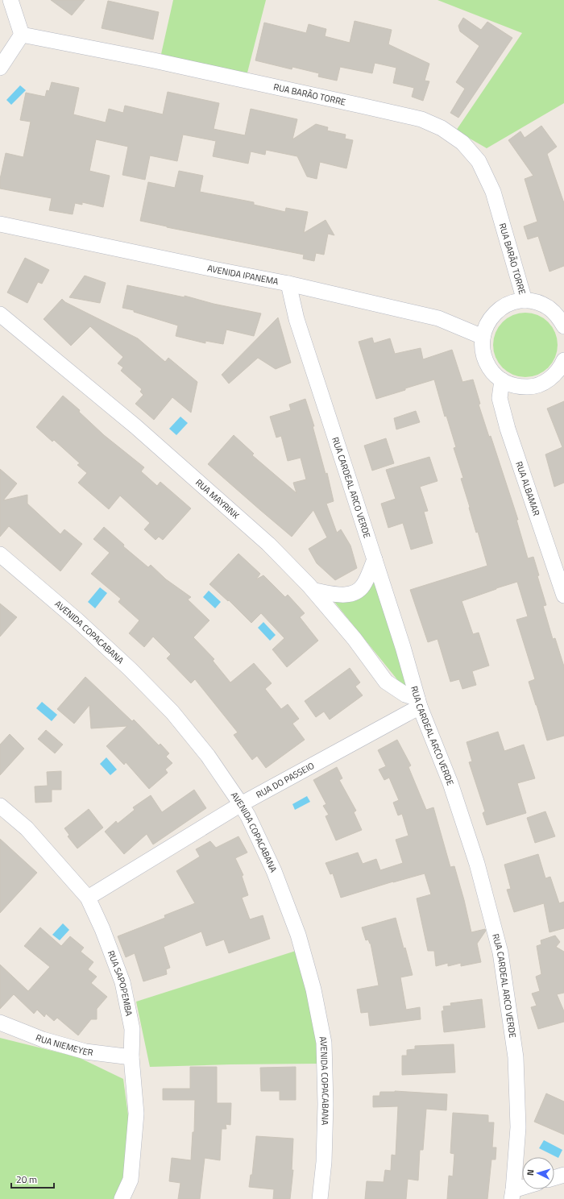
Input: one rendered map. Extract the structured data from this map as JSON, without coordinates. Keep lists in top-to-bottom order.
{
  "streets": {
    "street": [
      "RUA BARÃO TORRE",
      "AVENIDA IPANEMA",
      "RUA CARDEAL ARCO VERDE",
      "RUA ALBAMAR",
      "RUA MAYRINK",
      "AVENIDA COPACABANA",
      "RUA DO PASSEIO",
      "RUA SAPOPEMBA",
      "RUA NIEMEYER"
    ]
  },
  "crossings": [
    ["AVENIDA IPANEMA", "RUA CARDEAL ARCO VERDE"],
    ["RUA CARDEAL ARCO VERDE", "RUA MAYRINK"],
    ["RUA CARDEAL ARCO VERDE", "RUA DO PASSEIO"],
    ["RUA MAYRINK", "RUA DO PASSEIO"],
    ["AVENIDA COPACABANA", "RUA DO PASSEIO"],
    ["RUA DO PASSEIO", "RUA SAPOPEMBA"],
    ["RUA SAPOPEMBA", "RUA NIEMEYER"]
  ],
  "scale_bar": "20 m",
  "north": "left"
}
